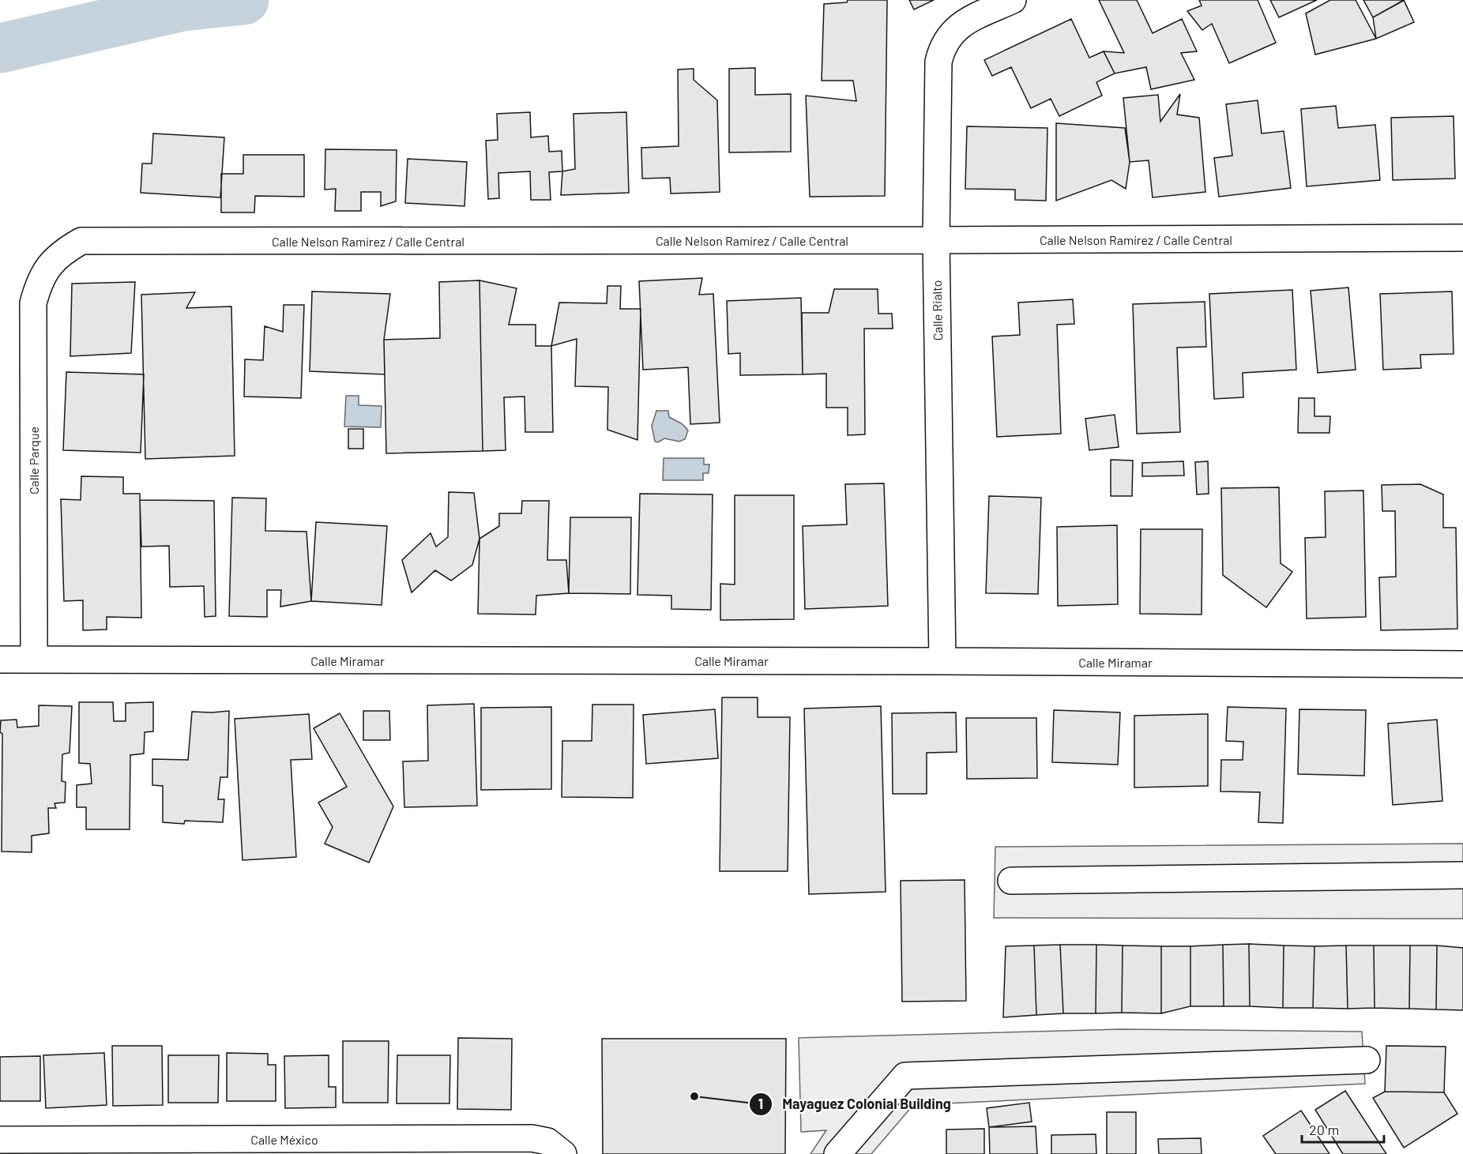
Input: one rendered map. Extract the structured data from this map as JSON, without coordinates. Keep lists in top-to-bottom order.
{
  "streets": {
    "street": [
      "Calle Nelson Ramírez / Calle Central",
      "Calle Rialto",
      "Calle Parque",
      "Calle Miramar",
      "Calle México"
    ]
  },
  "crossings": [
    ["Calle Nelson Ramírez / Calle Central", "Calle Rialto"],
    ["Calle Nelson Ramírez / Calle Central", "Calle Parque"],
    ["Calle Rialto", "Calle Miramar"],
    ["Calle Parque", "Calle Miramar"]
  ],
  "places": ["Mayaguez Colonial Building"],
  "scale_bar": "20 m"
}
